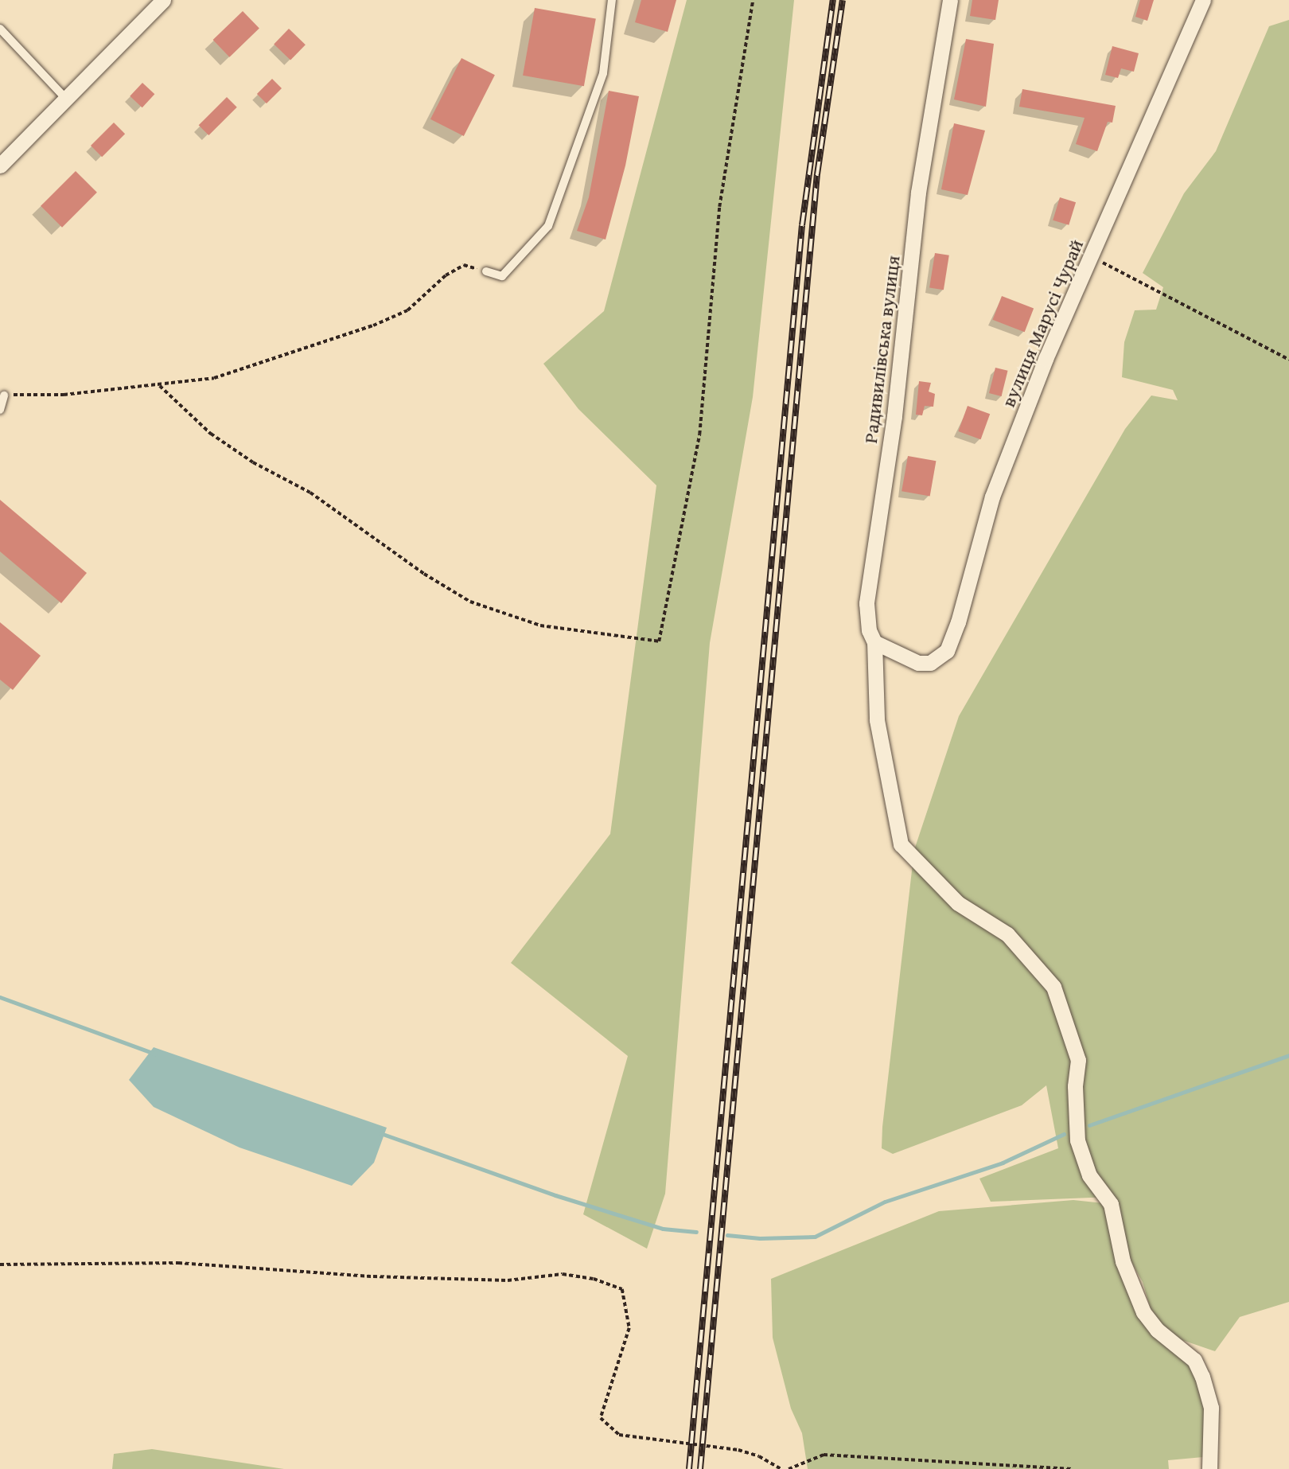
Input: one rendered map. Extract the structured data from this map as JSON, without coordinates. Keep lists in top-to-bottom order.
{
  "streets": {
    "street": ["вулиця Марусі Чурай", "Радивилівська вулиця"]
  },
  "crossings": [
    ["вулиця Марусі Чурай", "Радивилівська вулиця"]
  ]
}
